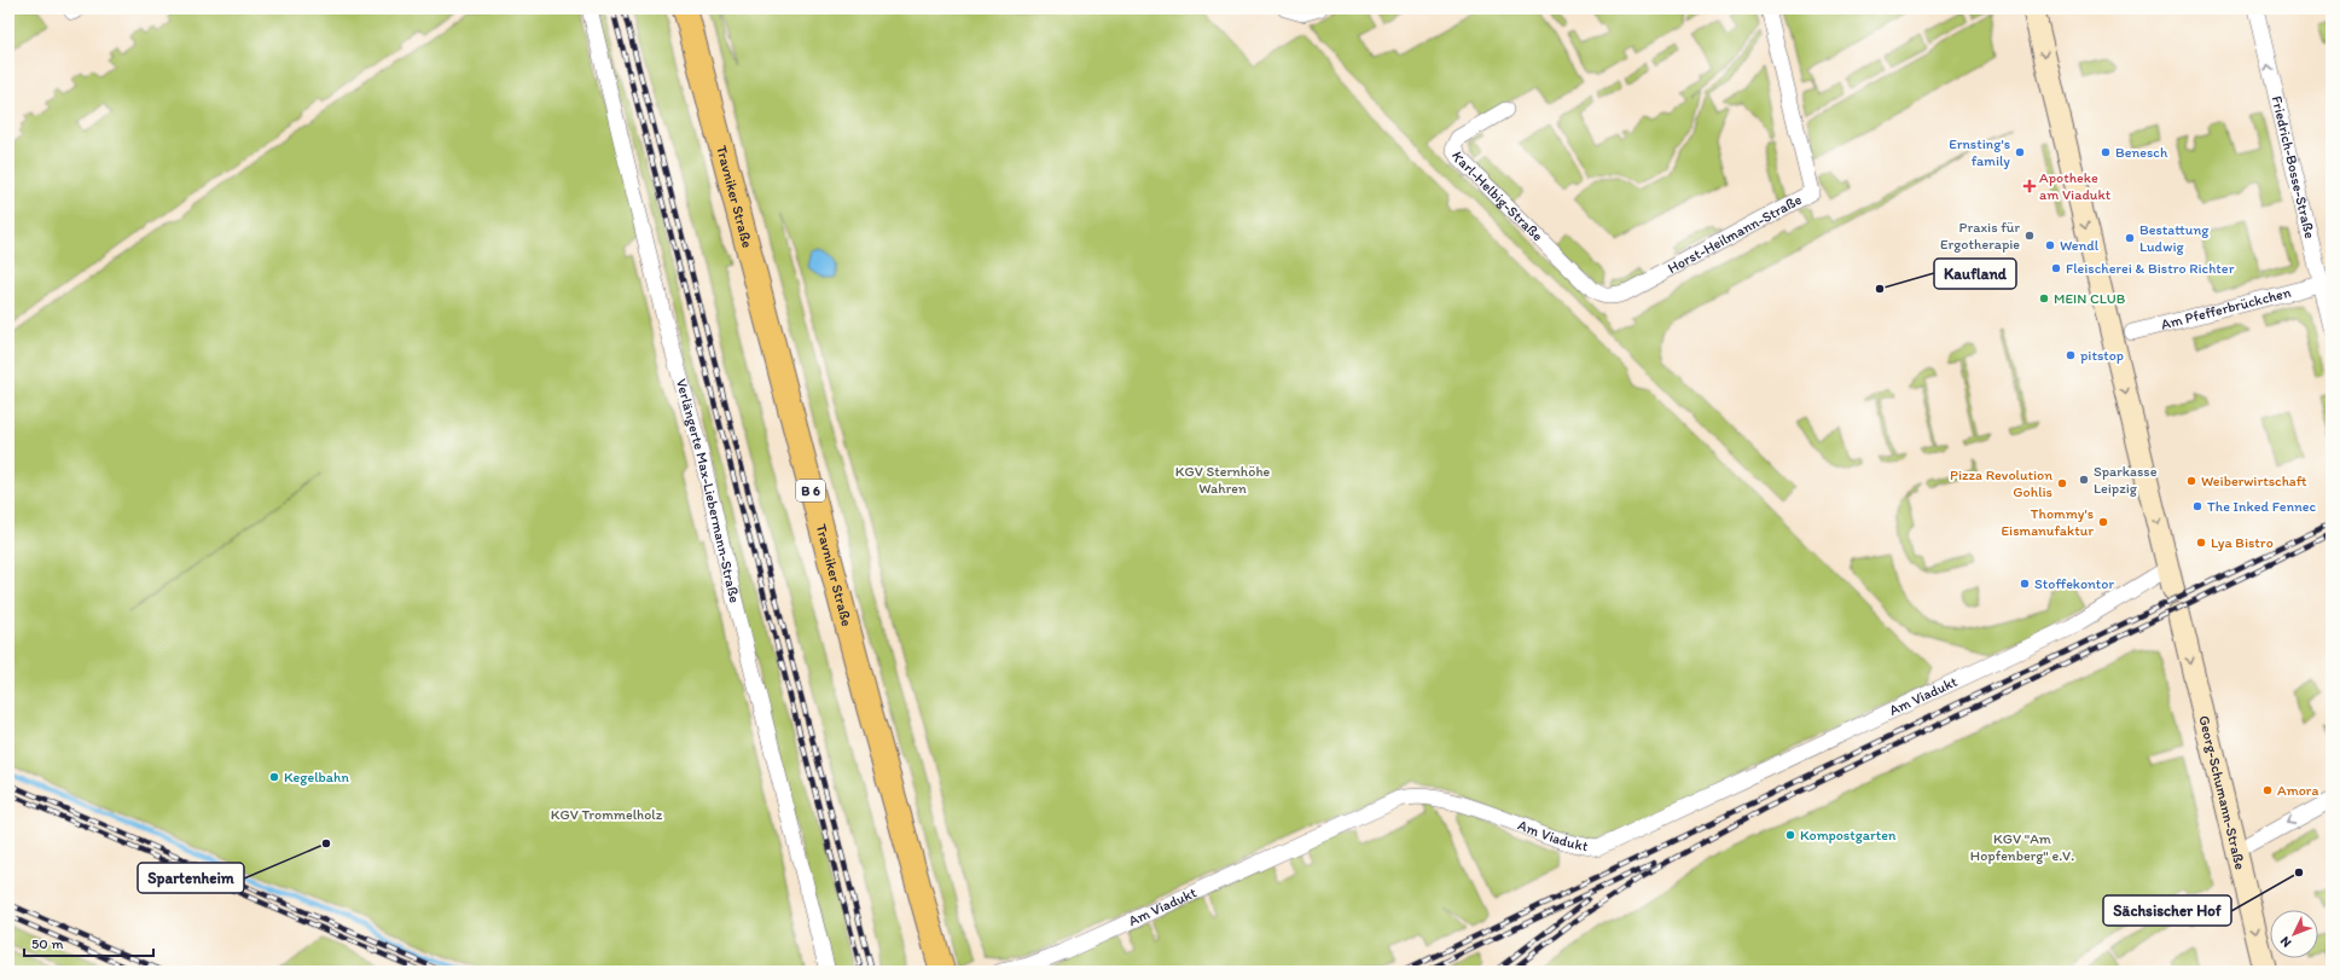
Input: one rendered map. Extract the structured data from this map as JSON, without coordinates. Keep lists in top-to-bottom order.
{
  "streets": {
    "main road": ["Travniker Straße", "B 6", "Georg-Schumann-Straße"],
    "street": [
      "Friedrich-Bosse-Straße",
      "Karl-Helbig-Straße",
      "Horst-Heilmann-Straße",
      "Am Pfefferbrückchen",
      "Verlängerte Max-Liebermann-Straße",
      "Am Viadukt"
    ]
  },
  "crossings": [
    ["Friedrich-Bosse-Straße", "Am Pfefferbrückchen"],
    ["Karl-Helbig-Straße", "Horst-Heilmann-Straße"]
  ],
  "one_way": ["Friedrich-Bosse-Straße", "Georg-Schumann-Straße"],
  "parks": ["KGV Sternhöhe Wahren", "KGV Trommelholz", "KGV \"Am Hopfenberg\" e.V."],
  "places": {
    "other": [
      "Ernsting's family",
      "Benesch",
      "Praxis für Ergotherapie",
      "Bestattung Ludwig",
      "Wendl",
      "Fleischerei & Bistro Richter",
      "Kaufland",
      "MEIN CLUB",
      "pitstop",
      "Sparkasse Leipzig",
      "Weiberwirtschaft",
      "Pizza Revolution Gohlis",
      "The Inked Fennec",
      "Thommy's Eismanufaktur",
      "Lya Bistro",
      "Stoffekontor",
      "Kegelbahn",
      "Amora",
      "Kompostgarten",
      "Spartenheim",
      "Sächsischer Hof"
    ],
    "health": ["Apotheke am Viadukt"]
  },
  "scale_bar": "50 m",
  "north": "bottom left"
}
